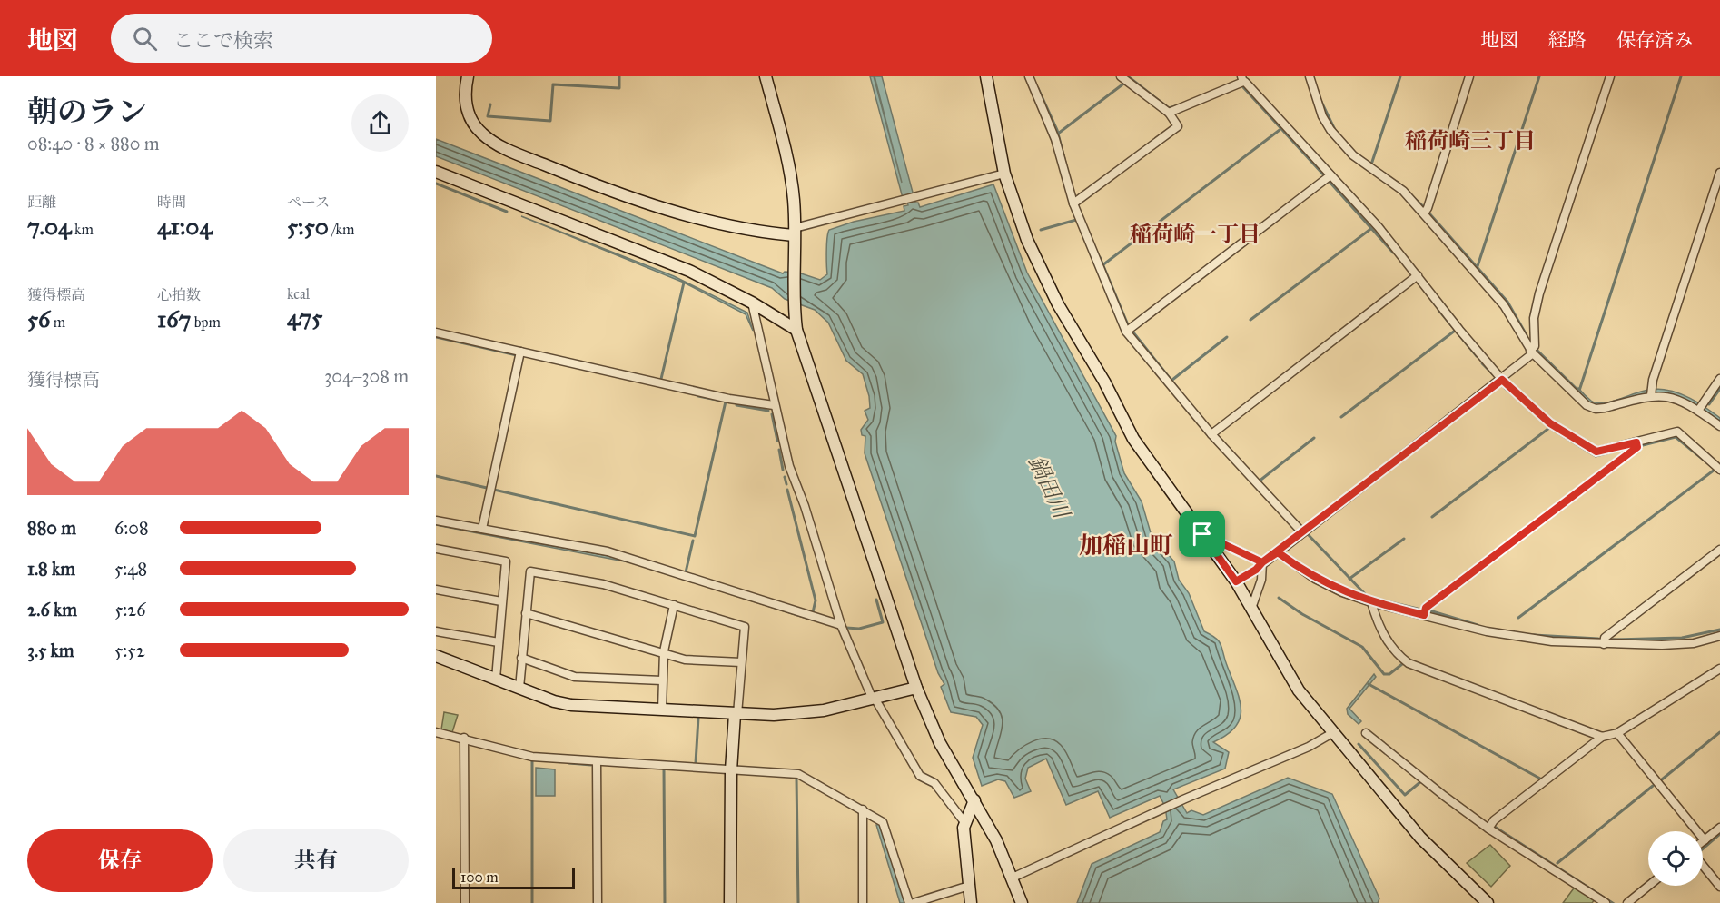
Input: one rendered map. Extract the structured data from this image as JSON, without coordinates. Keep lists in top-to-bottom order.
{
  "districts": ["稲荷崎三丁目", "稲荷崎一丁目", "加稲山町"],
  "water": ["鍋田川"],
  "scale_bar": "100 m",
  "page": {
    "header": "地図",
    "search": "ここで検索",
    "nav": ["地図", "経路", "保存済み"],
    "heading": ["朝のラン", "08:40 · 8 × 880 m"],
    "stats": [
      ["距離", "7.04 km"],
      ["時間", "41:04"],
      ["ペース", "5:50 /km"],
      ["獲得標高", "56 m"],
      ["心拍数", "167 bpm"],
      ["kcal", "475"]
    ],
    "chart": ["獲得標高", "304–308 m"],
    "list": [
      {
        "name": "880 m",
        "note": "6:08"
      },
      {
        "name": "1.8 km",
        "note": "5:48"
      },
      {
        "name": "2.6 km",
        "note": "5:26"
      },
      {
        "name": "3.5 km",
        "note": "5:52"
      }
    ],
    "buttons": ["保存", "共有"],
    "scale": "100 m"
  }
}
